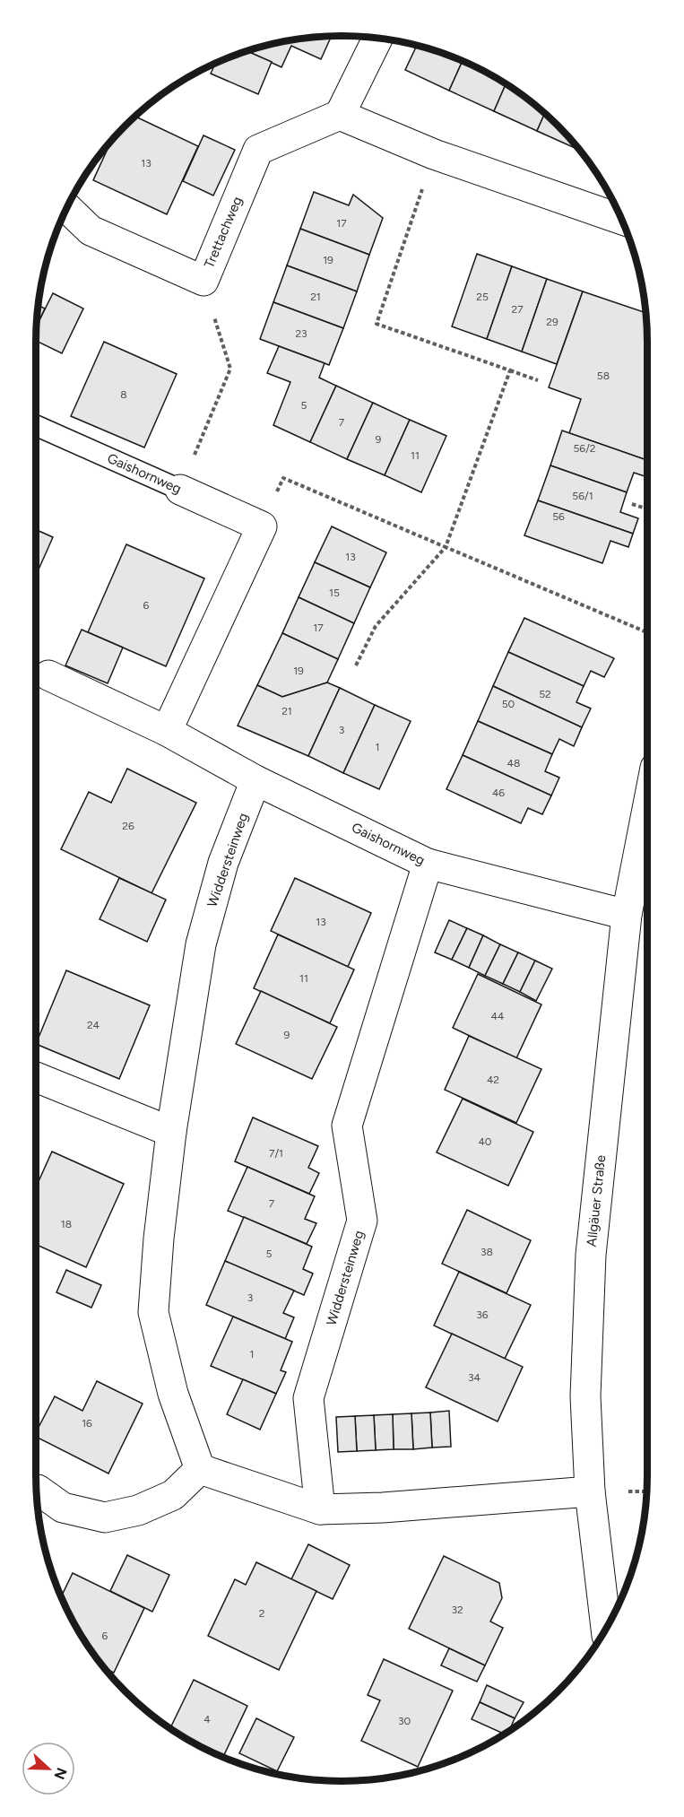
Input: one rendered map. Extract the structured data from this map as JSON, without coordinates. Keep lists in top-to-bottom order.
{
  "streets": {
    "street": [
      "Trettachweg",
      "Gaishornweg",
      "Widdersteinweg",
      "Allgäuer Straße"
    ]
  },
  "crossings": [
    ["Gaishornweg", "Widdersteinweg"],
    ["Gaishornweg", "Allgäuer Straße"]
  ],
  "house_numbers": [
    "13",
    "17",
    "19",
    "21",
    "25",
    "27",
    "29",
    "23",
    "58",
    "8",
    "5",
    "7",
    "9",
    "56/2",
    "11",
    "56/1",
    "56",
    "13",
    "15",
    "6",
    "17",
    "19",
    "52",
    "50",
    "21",
    "3",
    "1",
    "48",
    "46",
    "26",
    "13",
    "11",
    "44",
    "24",
    "9",
    "42",
    "40",
    "7/1",
    "7",
    "18",
    "38",
    "5",
    "3",
    "36",
    "1",
    "34",
    "16",
    "32",
    "2",
    "6",
    "4",
    "30"
  ],
  "north": "right"
}
